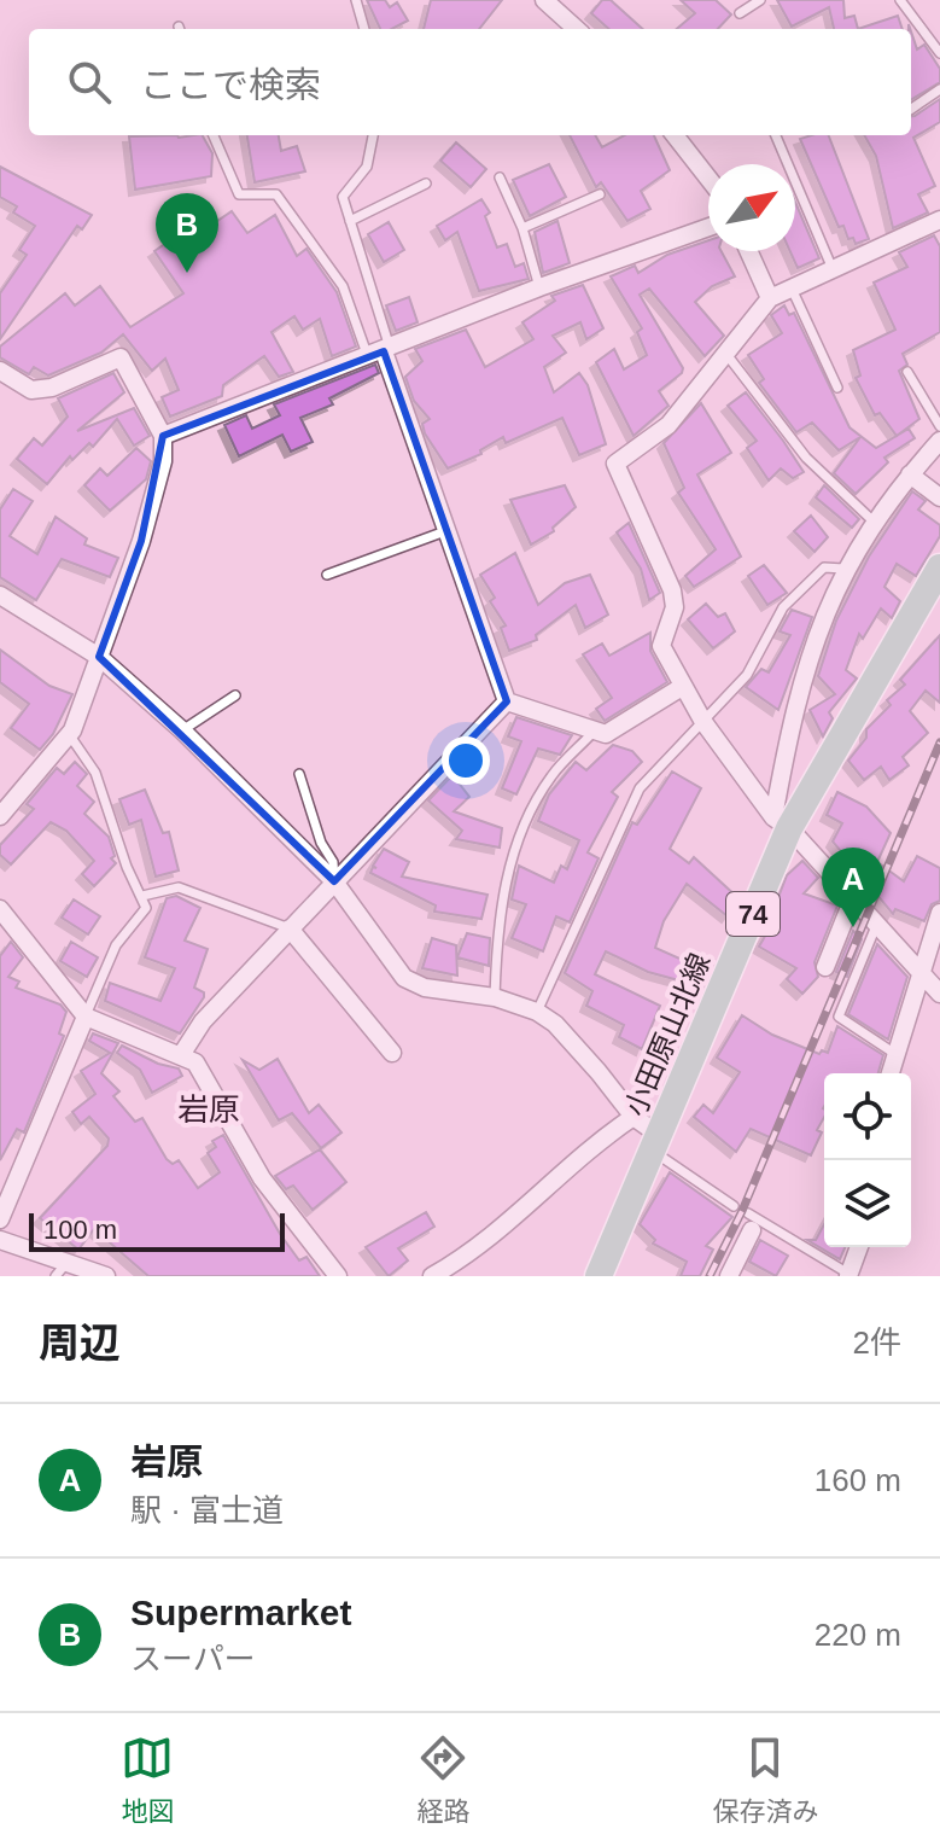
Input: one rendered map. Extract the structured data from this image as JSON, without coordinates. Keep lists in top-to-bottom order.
{
  "streets": {
    "main road": ["74", "小田原山北線"]
  },
  "districts": ["岩原"],
  "scale_bar": "100 m",
  "north": "top right",
  "page": {
    "search": "ここで検索",
    "pins": ["B", "A"],
    "scale": "100 m",
    "heading": ["周辺", "2件"],
    "list": [
      {
        "mark": "A",
        "name": "岩原",
        "note": "駅 · 富士道",
        "value": "160 m"
      },
      {
        "mark": "B",
        "name": "Supermarket",
        "note": "スーパー",
        "value": "220 m"
      }
    ],
    "nav": ["地図", "経路", "保存済み"]
  }
}
